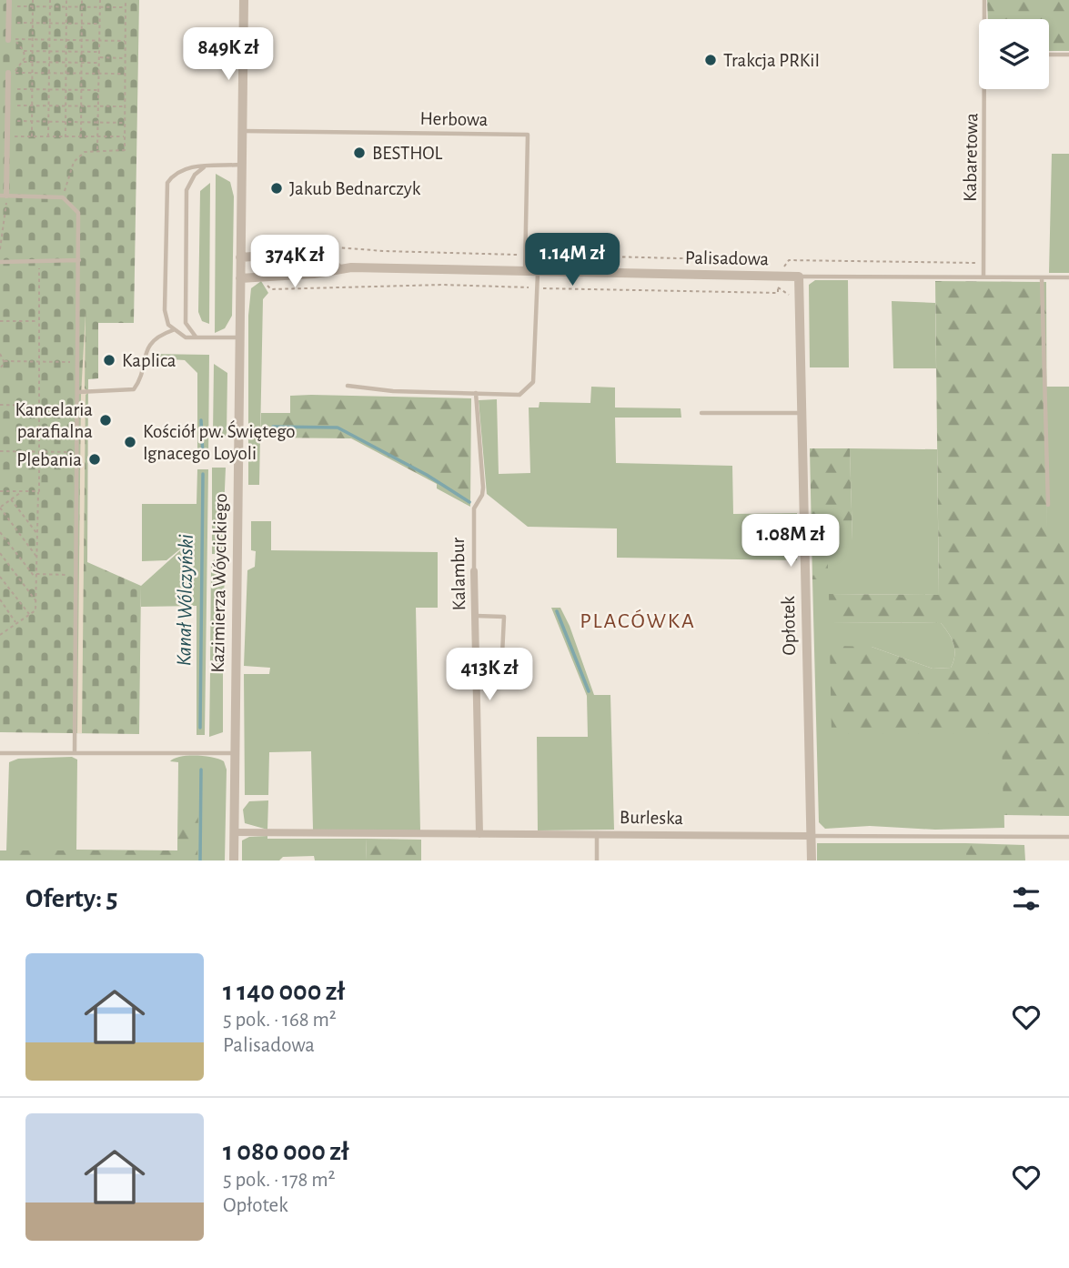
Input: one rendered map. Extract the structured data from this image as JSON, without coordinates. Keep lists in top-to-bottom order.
{
  "streets": {
    "street": [
      "Palisadowa",
      "Kalambur",
      "Kazimierza Wóycickiego",
      "Opłotek",
      "Burleska"
    ],
    "lane": ["Herbowa", "Kabaretowa"]
  },
  "crossings": [
    ["Herbowa", "Palisadowa"],
    ["Herbowa", "Kazimierza Wóycickiego"],
    ["Kabaretowa", "Palisadowa"],
    ["Palisadowa", "Kazimierza Wóycickiego"],
    ["Palisadowa", "Opłotek"],
    ["Kalambur", "Burleska"],
    ["Kazimierza Wóycickiego", "Burleska"],
    ["Opłotek", "Burleska"]
  ],
  "districts": ["PLACÓWKA"],
  "water": ["Kanał Wólczyński"],
  "places": [
    "Trakcja PRKiI",
    "BESTHOL",
    "Jakub Bednarczyk",
    "Kaplica",
    "Kancelaria parafialna",
    "Kościół pw. Świętego Ignacego Loyoli",
    "Plebania"
  ],
  "page": {
    "price": [
      "849K zł",
      "1.14M zł",
      "374K zł",
      "1.08M zł",
      "413K zł"
    ],
    "heading": "Oferty: 5",
    "list": [
      {
        "name": "1 140 000 zł",
        "note": "5 pok. · 168 m² · Palisadowa"
      },
      {
        "name": "1 080 000 zł",
        "note": "5 pok. · 178 m² · Opłotek"
      }
    ]
  }
}
